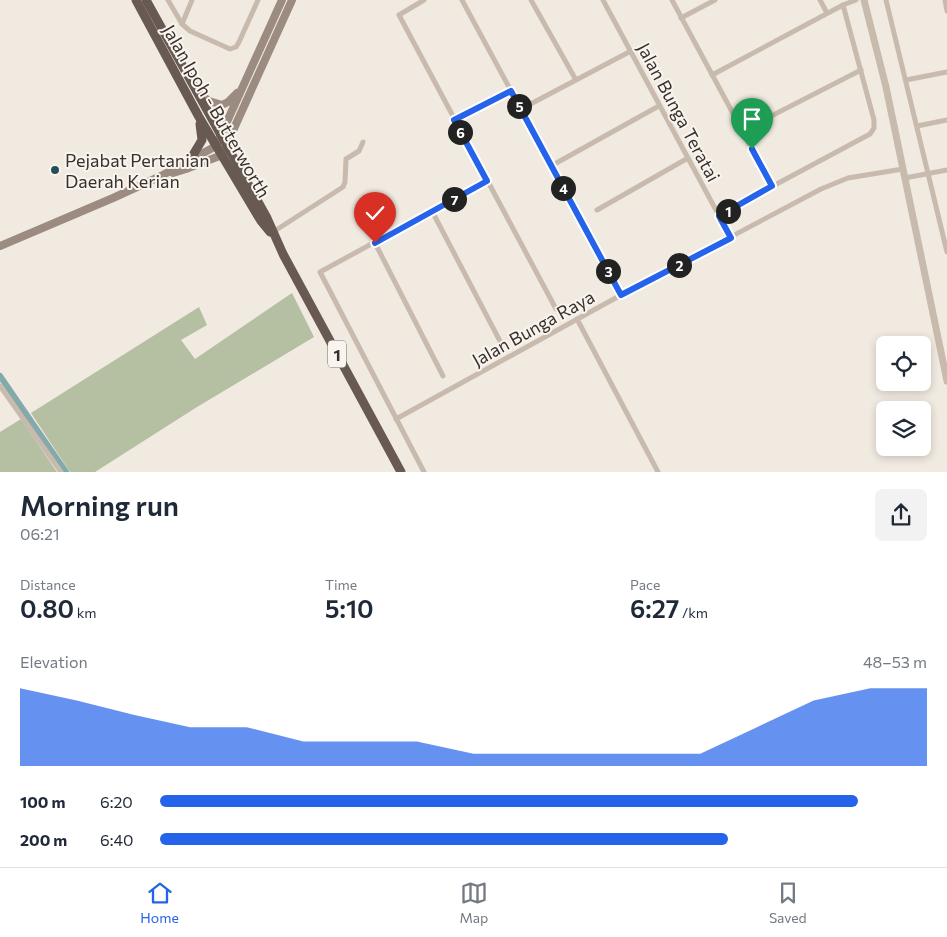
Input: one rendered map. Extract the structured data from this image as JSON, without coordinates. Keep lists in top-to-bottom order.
{
  "streets": {
    "highway": ["Jalan Ipoh - Butterworth", "1"],
    "street": ["Jalan Bunga Teratai", "Jalan Bunga Raya"]
  },
  "crossings": [
    ["Jalan Bunga Teratai", "Jalan Bunga Raya"]
  ],
  "places": ["Pejabat Pertanian Daerah Kerian"],
  "page": {
    "pins": [
      "5",
      "6",
      "4",
      "7",
      "1",
      "2",
      "3"
    ],
    "heading": ["Morning run", "06:21"],
    "stats": [
      ["Distance", "0.80 km"],
      ["Time", "5:10"],
      ["Pace", "6:27 /km"]
    ],
    "chart": ["Elevation", "48–53 m"],
    "list": [
      {
        "name": "100 m",
        "note": "6:20"
      },
      {
        "name": "200 m",
        "note": "6:40"
      }
    ],
    "tabs": ["Home", "Map", "Saved"]
  }
}
